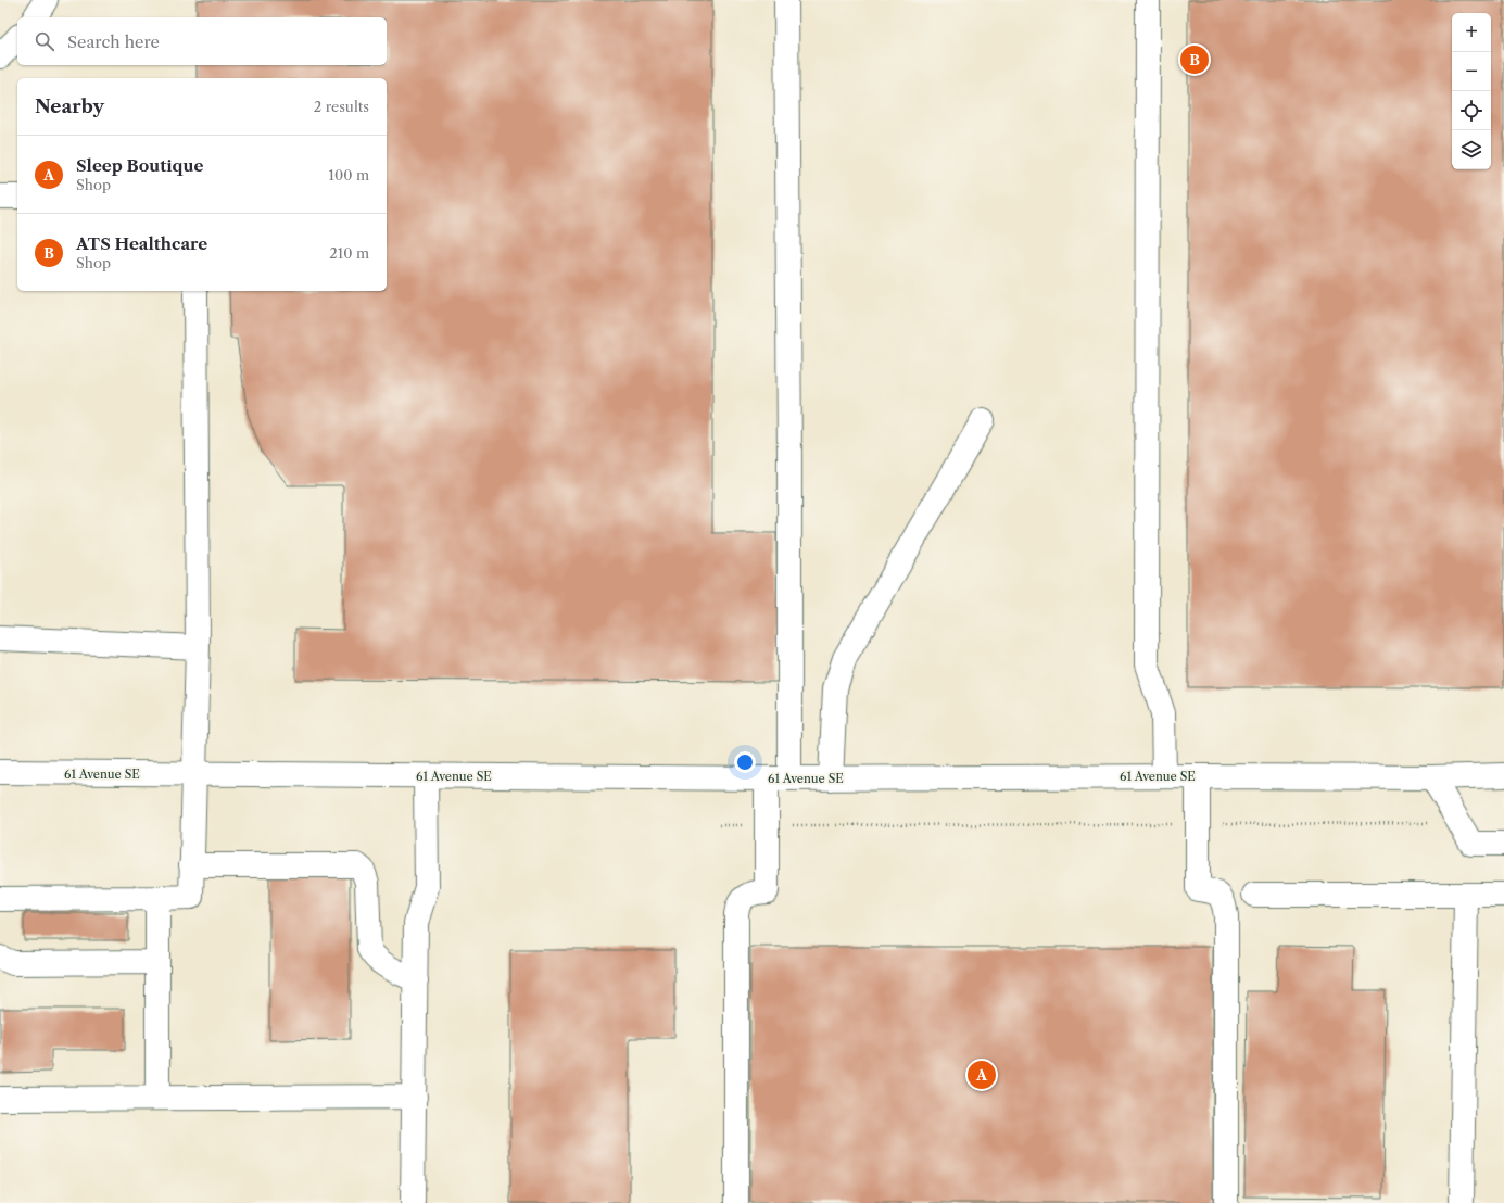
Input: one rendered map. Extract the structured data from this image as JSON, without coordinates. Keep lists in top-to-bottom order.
{
  "streets": {
    "street": ["61 Avenue SE"]
  },
  "page": {
    "map_buttons": ["+", "−"],
    "search": "Search here",
    "pins": ["B", "A"],
    "heading": ["Nearby", "2 results"],
    "list": [
      {
        "mark": "A",
        "name": "Sleep Boutique",
        "note": "Shop",
        "value": "100 m"
      },
      {
        "mark": "B",
        "name": "ATS Healthcare",
        "note": "Shop",
        "value": "210 m"
      }
    ]
  }
}
